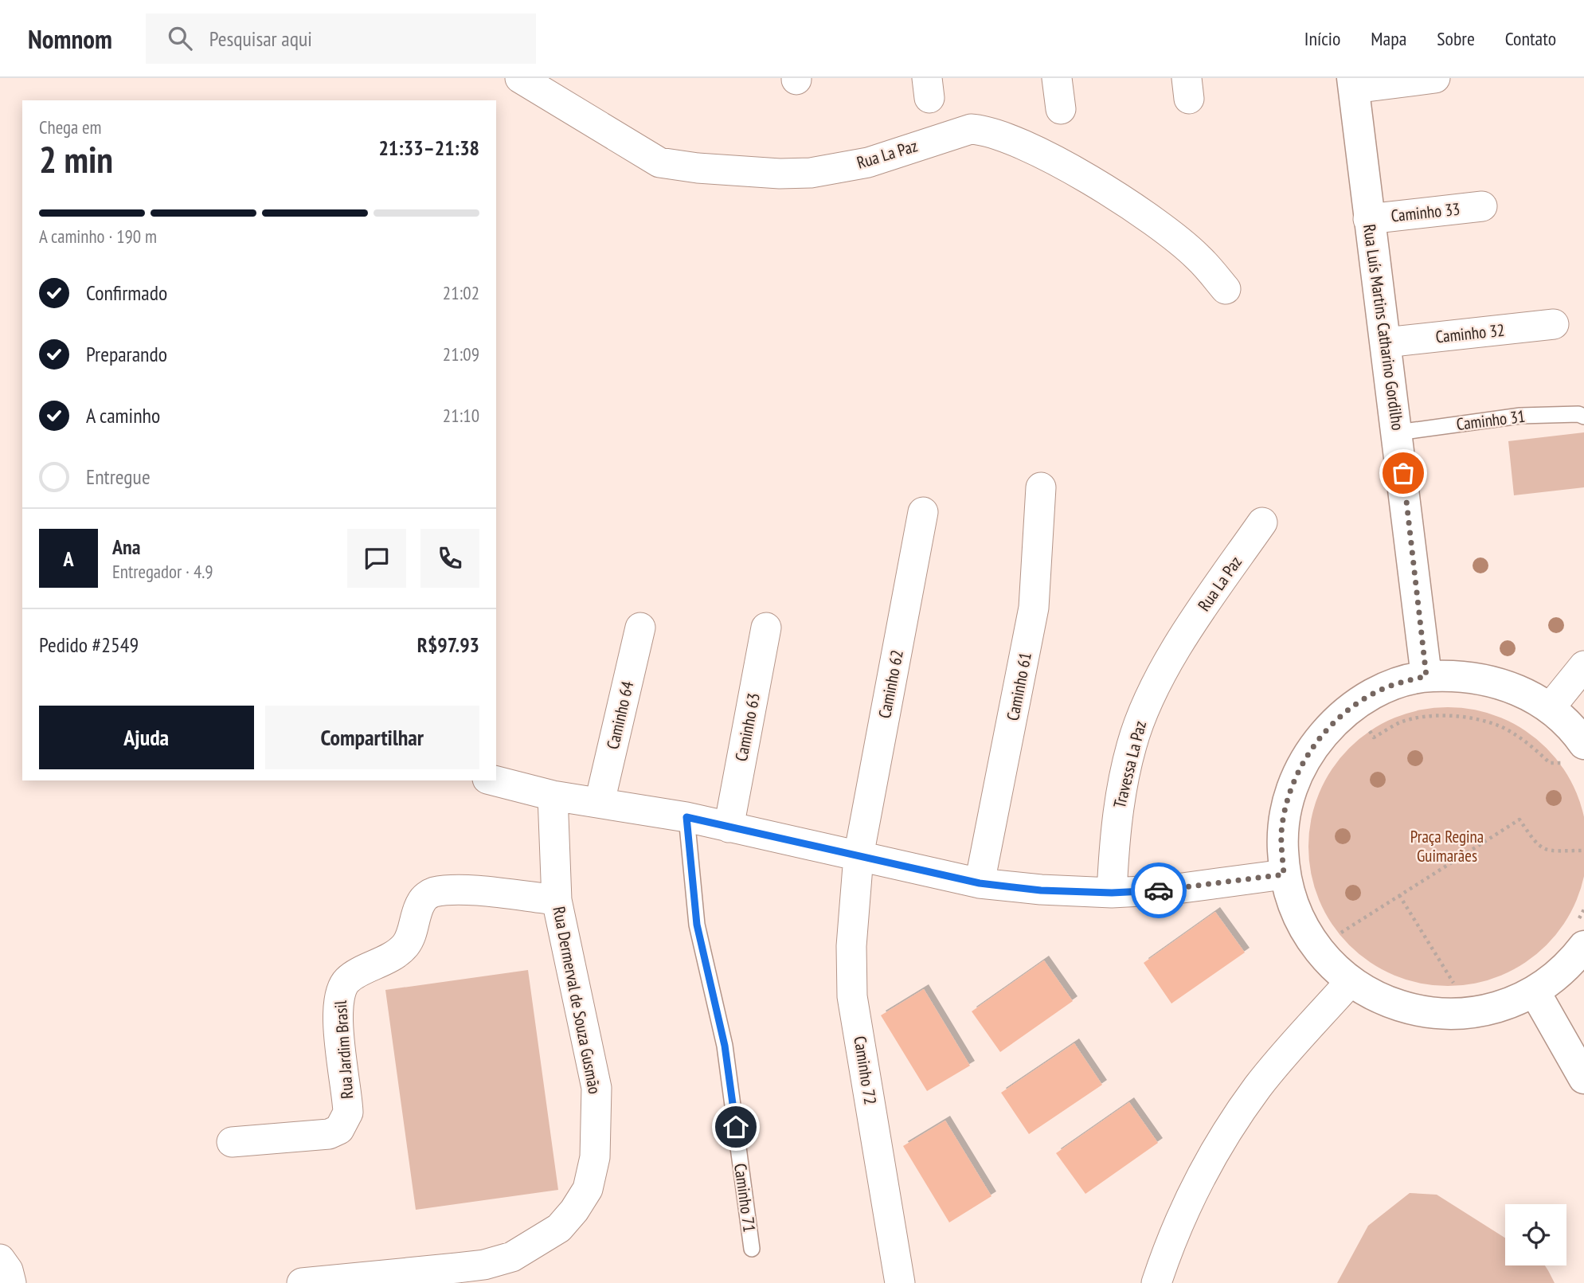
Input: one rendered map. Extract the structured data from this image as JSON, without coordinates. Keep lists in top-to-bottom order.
{
  "streets": {
    "street": [
      "Rua La Paz",
      "Caminho 33",
      "Rua Luís Martins Catharino Gordilho",
      "Caminho 32",
      "Caminho 62",
      "Caminho 61",
      "Caminho 64",
      "Caminho 63",
      "Travessa La Paz",
      "Rua Dermerval de Souza Gusmão",
      "Rua Jardim Brasil",
      "Caminho 72"
    ],
    "lane": ["Caminho 31", "Caminho 71"]
  },
  "crossings": [
    ["Rua La Paz", "Travessa La Paz"],
    ["Caminho 33", "Rua Luís Martins Catharino Gordilho"],
    ["Rua Luís Martins Catharino Gordilho", "Caminho 32"],
    ["Rua Luís Martins Catharino Gordilho", "Caminho 31"],
    ["Caminho 62", "Caminho 72"],
    ["Rua Dermerval de Souza Gusmão", "Rua Jardim Brasil"]
  ],
  "parks": ["Praça Regina Guimarães"],
  "page": {
    "header": "Nomnom",
    "search": "Pesquisar aqui",
    "nav": [
      "Início",
      "Mapa",
      "Sobre",
      "Contato"
    ],
    "heading": ["2 min", "Chega em", "21:33–21:38"],
    "panel": [
      "Ana",
      "Entregador · 4.9",
      "Pedido #2549",
      "R$97.93"
    ],
    "bar": "A caminho · 190 m",
    "list": [
      ["Confirmado", "21:02"],
      ["Preparando", "21:09"],
      ["A caminho", "21:10"],
      "Entregue"
    ],
    "round": "A",
    "buttons": ["Ajuda", "Compartilhar"]
  }
}
